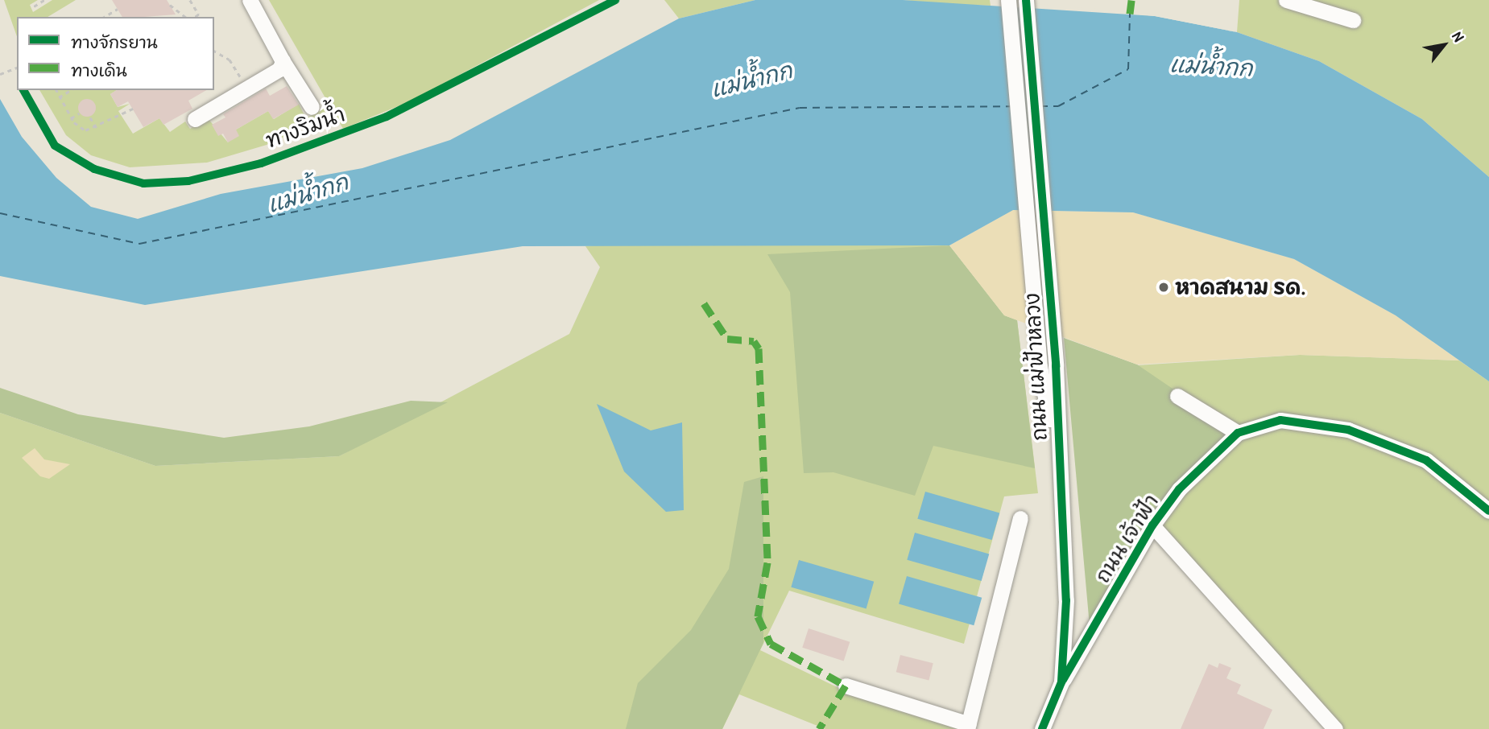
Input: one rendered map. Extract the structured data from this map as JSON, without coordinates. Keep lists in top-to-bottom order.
{
  "streets": {
    "street": ["ถนน แม่ฟ้าหลวง", "ถนน เจ้าฟ้า"],
    "cycle path": ["ทางริมน้ำ"]
  },
  "crossings": [
    ["ถนน แม่ฟ้าหลวง", "ถนน เจ้าฟ้า"]
  ],
  "water": ["แม่น้ำกก"],
  "places": ["หาดสนาม รด."],
  "legend": ["ทางจักรยาน", "ทางเดิน"],
  "north": "top right"
}
